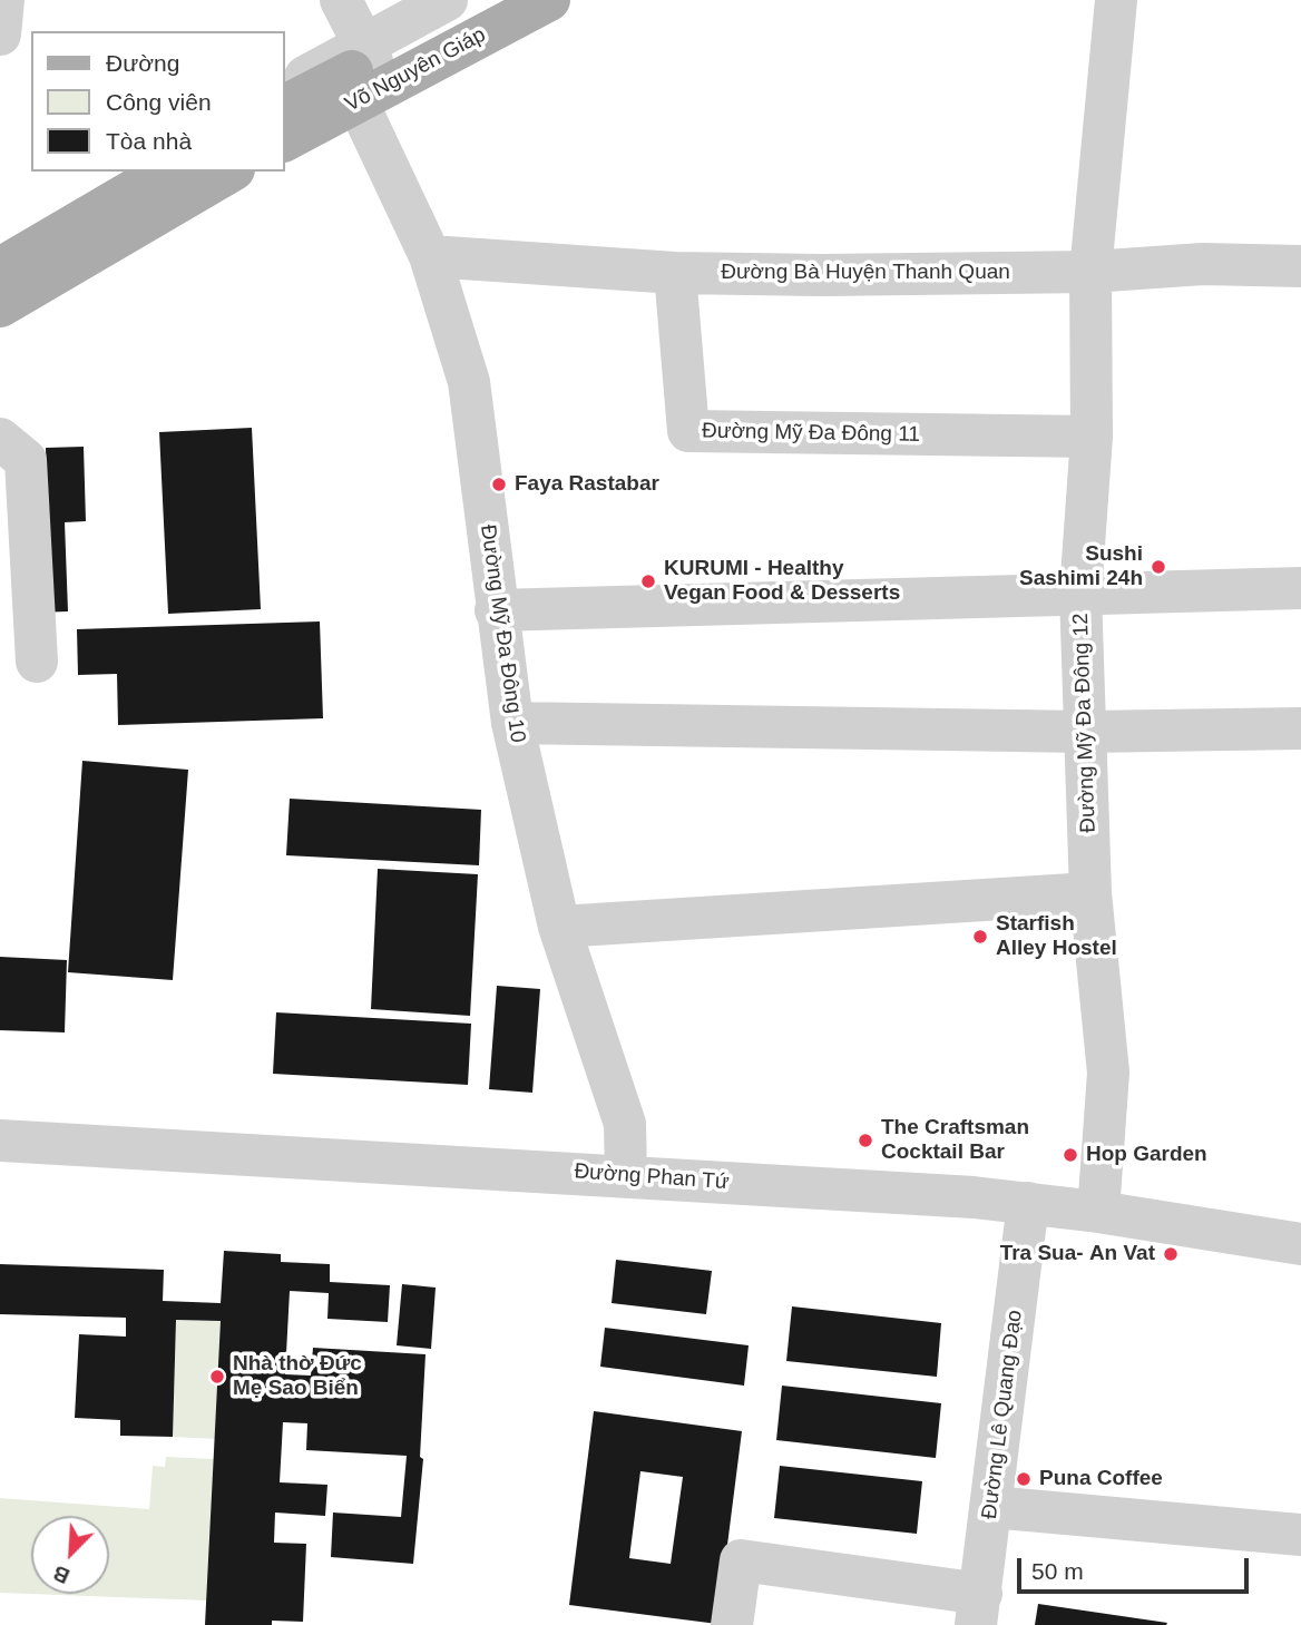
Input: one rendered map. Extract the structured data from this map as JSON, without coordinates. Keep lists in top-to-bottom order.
{
  "streets": {
    "main road": ["Võ Nguyên Giáp"],
    "street": [
      "Đường Bà Huyện Thanh Quan",
      "Đường Mỹ Đa Đông 11",
      "Đường Mỹ Đa Đông 10",
      "Đường Mỹ Đa Đông 12",
      "Đường Phan Tứ",
      "Đường Lê Quang Đạo"
    ]
  },
  "crossings": [
    ["Võ Nguyên Giáp", "Đường Mỹ Đa Đông 10"],
    ["Đường Bà Huyện Thanh Quan", "Đường Mỹ Đa Đông 11"],
    ["Đường Bà Huyện Thanh Quan", "Đường Mỹ Đa Đông 10"],
    ["Đường Bà Huyện Thanh Quan", "Đường Mỹ Đa Đông 12"],
    ["Đường Mỹ Đa Đông 11", "Đường Mỹ Đa Đông 12"],
    ["Đường Mỹ Đa Đông 10", "Đường Phan Tứ"],
    ["Đường Mỹ Đa Đông 12", "Đường Phan Tứ"],
    ["Đường Phan Tứ", "Đường Lê Quang Đạo"]
  ],
  "places": [
    "Faya Rastabar",
    "Sushi Sashimi 24h",
    "KURUMI - Healthy Vegan Food & Desserts",
    "Starfish Alley Hostel",
    "The Craftsman Cocktail Bar",
    "Hop Garden",
    "Tra Sua- An Vat",
    "Nhà thờ Đức Mẹ Sao Biển",
    "Puna Coffee"
  ],
  "legend": ["Đường", "Công viên", "Tòa nhà"],
  "scale_bar": "50 m",
  "north": "bottom left"
}
